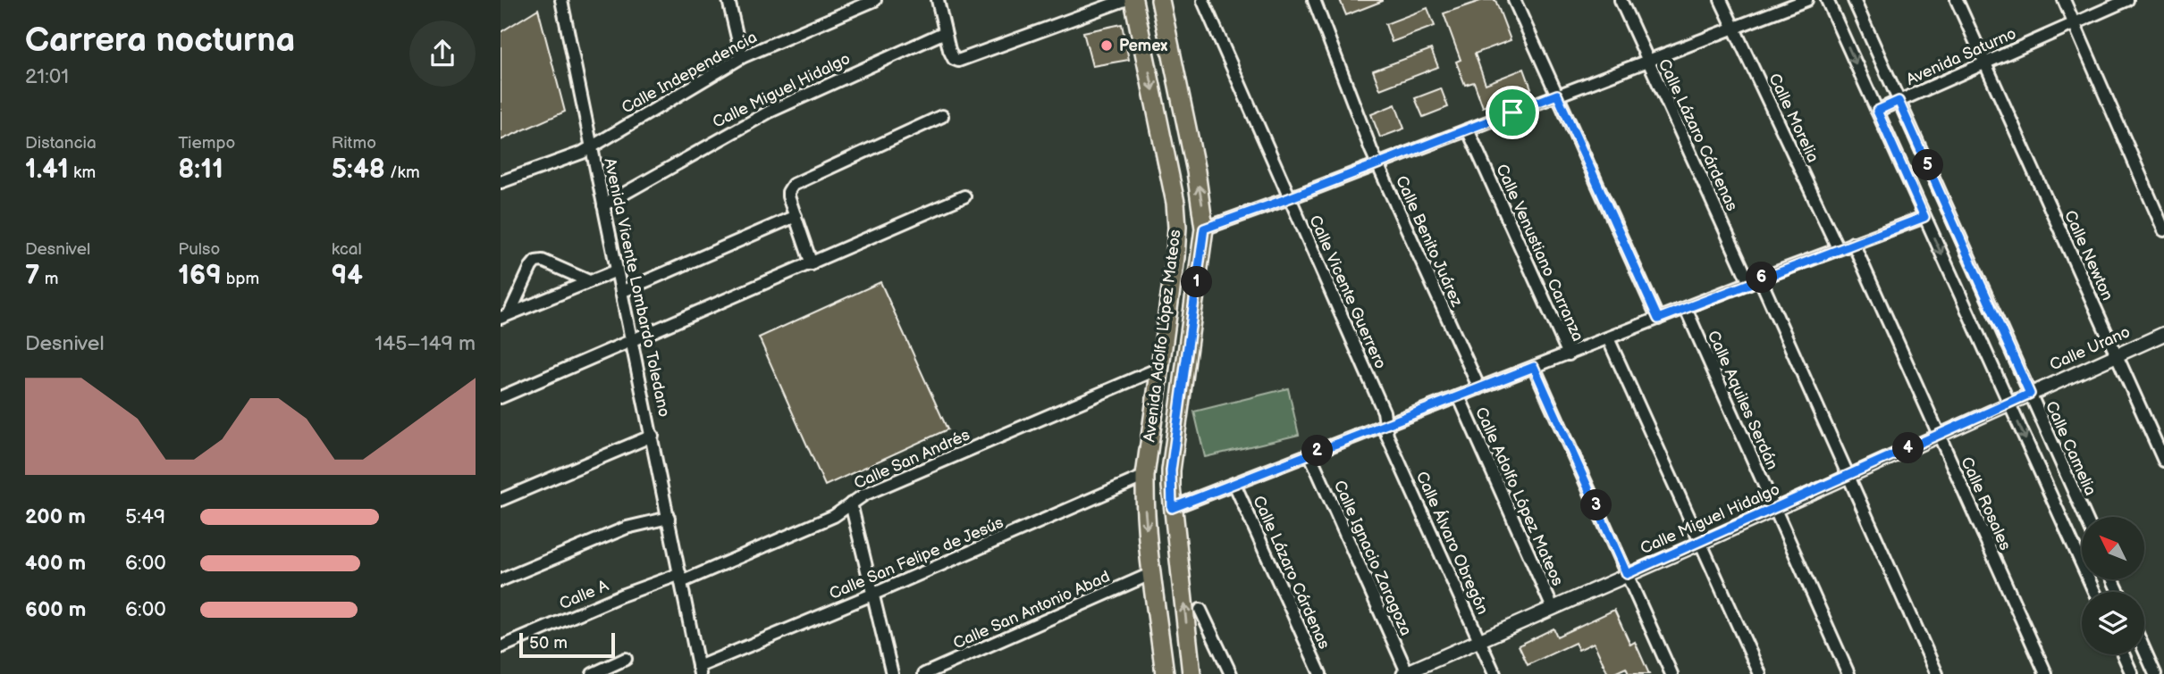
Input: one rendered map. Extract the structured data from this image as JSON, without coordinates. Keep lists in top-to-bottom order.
{
  "streets": {
    "main road": ["Avenida Adolfo López Mateos"],
    "street": [
      "Avenida Saturno",
      "Calle Independencia",
      "Calle Miguel Hidalgo",
      "Calle Morelia",
      "Calle Lázaro Cárdenas",
      "Calle Benito Juárez",
      "Calle Venustiano Carranza",
      "Calle Newton",
      "Avenida Vicente Lombardo Toledano",
      "Calle Vicente Guerrero",
      "Calle Urano",
      "Calle Aquiles Serdán",
      "Calle Camelia",
      "Calle San Andrés",
      "Calle Adolfo López Mateos",
      "Calle Rosales",
      "Calle Álvaro Obregón",
      "Calle San Felipe de Jesús",
      "Calle Ignacio Zaragoza",
      "Calle A",
      "Calle San Antonio Abad"
    ]
  },
  "crossings": [
    ["Avenida Saturno", "Calle Newton"],
    ["Avenida Saturno", "Calle Camelia"],
    ["Calle Independencia", "Avenida Vicente Lombardo Toledano"],
    ["Calle Miguel Hidalgo", "Calle Lázaro Cárdenas"],
    ["Calle Miguel Hidalgo", "Avenida Vicente Lombardo Toledano"],
    ["Calle Miguel Hidalgo", "Calle Urano"],
    ["Calle Miguel Hidalgo", "Calle Aquiles Serdán"],
    ["Calle Miguel Hidalgo", "Calle Camelia"],
    ["Calle Miguel Hidalgo", "Calle Adolfo López Mateos"],
    ["Calle Miguel Hidalgo", "Calle Rosales"],
    ["Calle Miguel Hidalgo", "Calle Álvaro Obregón"],
    ["Calle Miguel Hidalgo", "Calle Ignacio Zaragoza"],
    ["Calle Newton", "Calle Urano"],
    ["Avenida Vicente Lombardo Toledano", "Calle San Andrés"],
    ["Avenida Vicente Lombardo Toledano", "Calle San Felipe de Jesús"],
    ["Avenida Vicente Lombardo Toledano", "Calle A"],
    ["Calle Vicente Guerrero", "Calle Álvaro Obregón"],
    ["Avenida Adolfo López Mateos", "Calle San Andrés"],
    ["Avenida Adolfo López Mateos", "Calle San Felipe de Jesús"],
    ["Avenida Adolfo López Mateos", "Calle San Antonio Abad"],
    ["Calle Urano", "Calle Camelia"],
    ["Calle San Andrés", "Calle A"]
  ],
  "places": ["Pemex"],
  "scale_bar": "50 m",
  "north": "top left",
  "page": {
    "heading": ["Carrera nocturna", "21:01"],
    "stats": [
      ["Distancia", "1.41 km"],
      ["Tiempo", "8:11"],
      ["Ritmo", "5:48 /km"],
      ["Desnivel", "7 m"],
      ["Pulso", "169 bpm"],
      ["kcal", "94"]
    ],
    "pins": [
      "5",
      "6",
      "1",
      "4",
      "2",
      "3"
    ],
    "chart": ["Desnivel", "145–149 m"],
    "list": [
      {
        "name": "200 m",
        "note": "5:49"
      },
      {
        "name": "400 m",
        "note": "6:00"
      },
      {
        "name": "600 m",
        "note": "6:00"
      }
    ],
    "scale": "50 m"
  }
}
